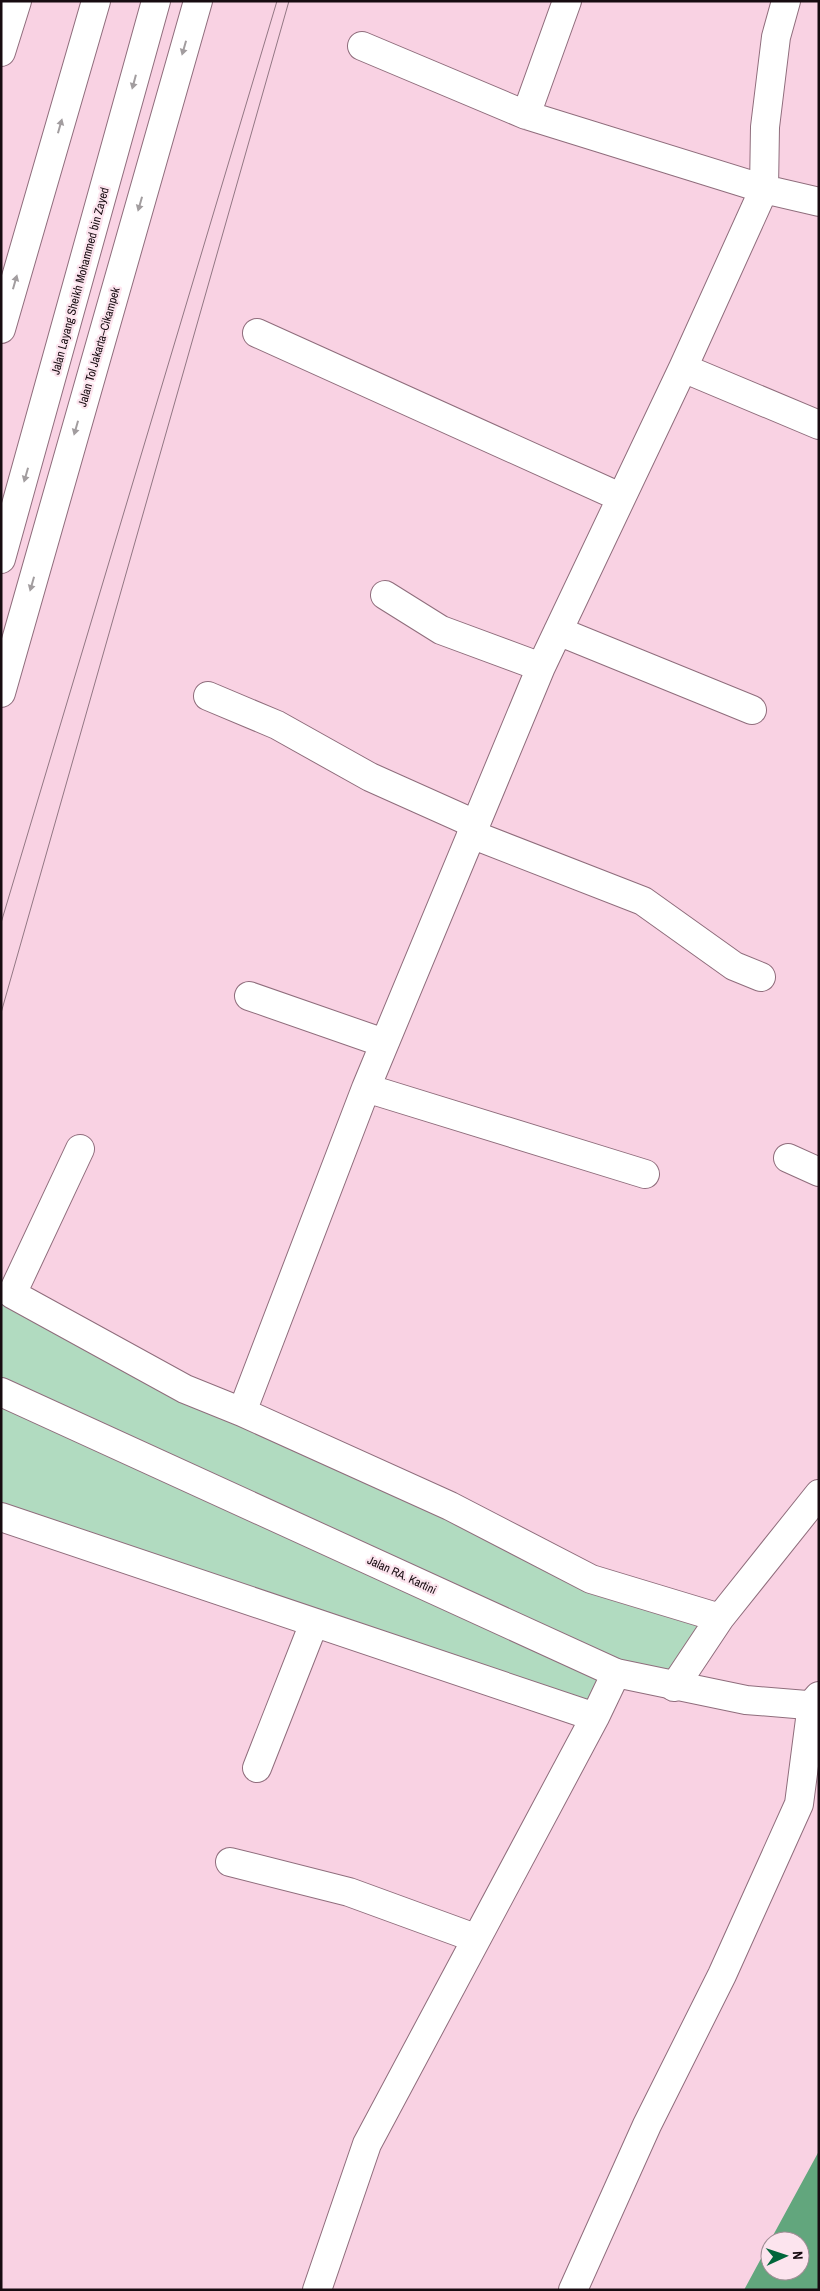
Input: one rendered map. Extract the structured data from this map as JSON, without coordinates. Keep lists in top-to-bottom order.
{
  "streets": {
    "main road": ["Jalan Layang Sheikh Mohammed bin Zayed", "Jalan Tol Jakarta–Cikampek", "Jalan RA. Kartini"]
  },
  "north": "right"
}
